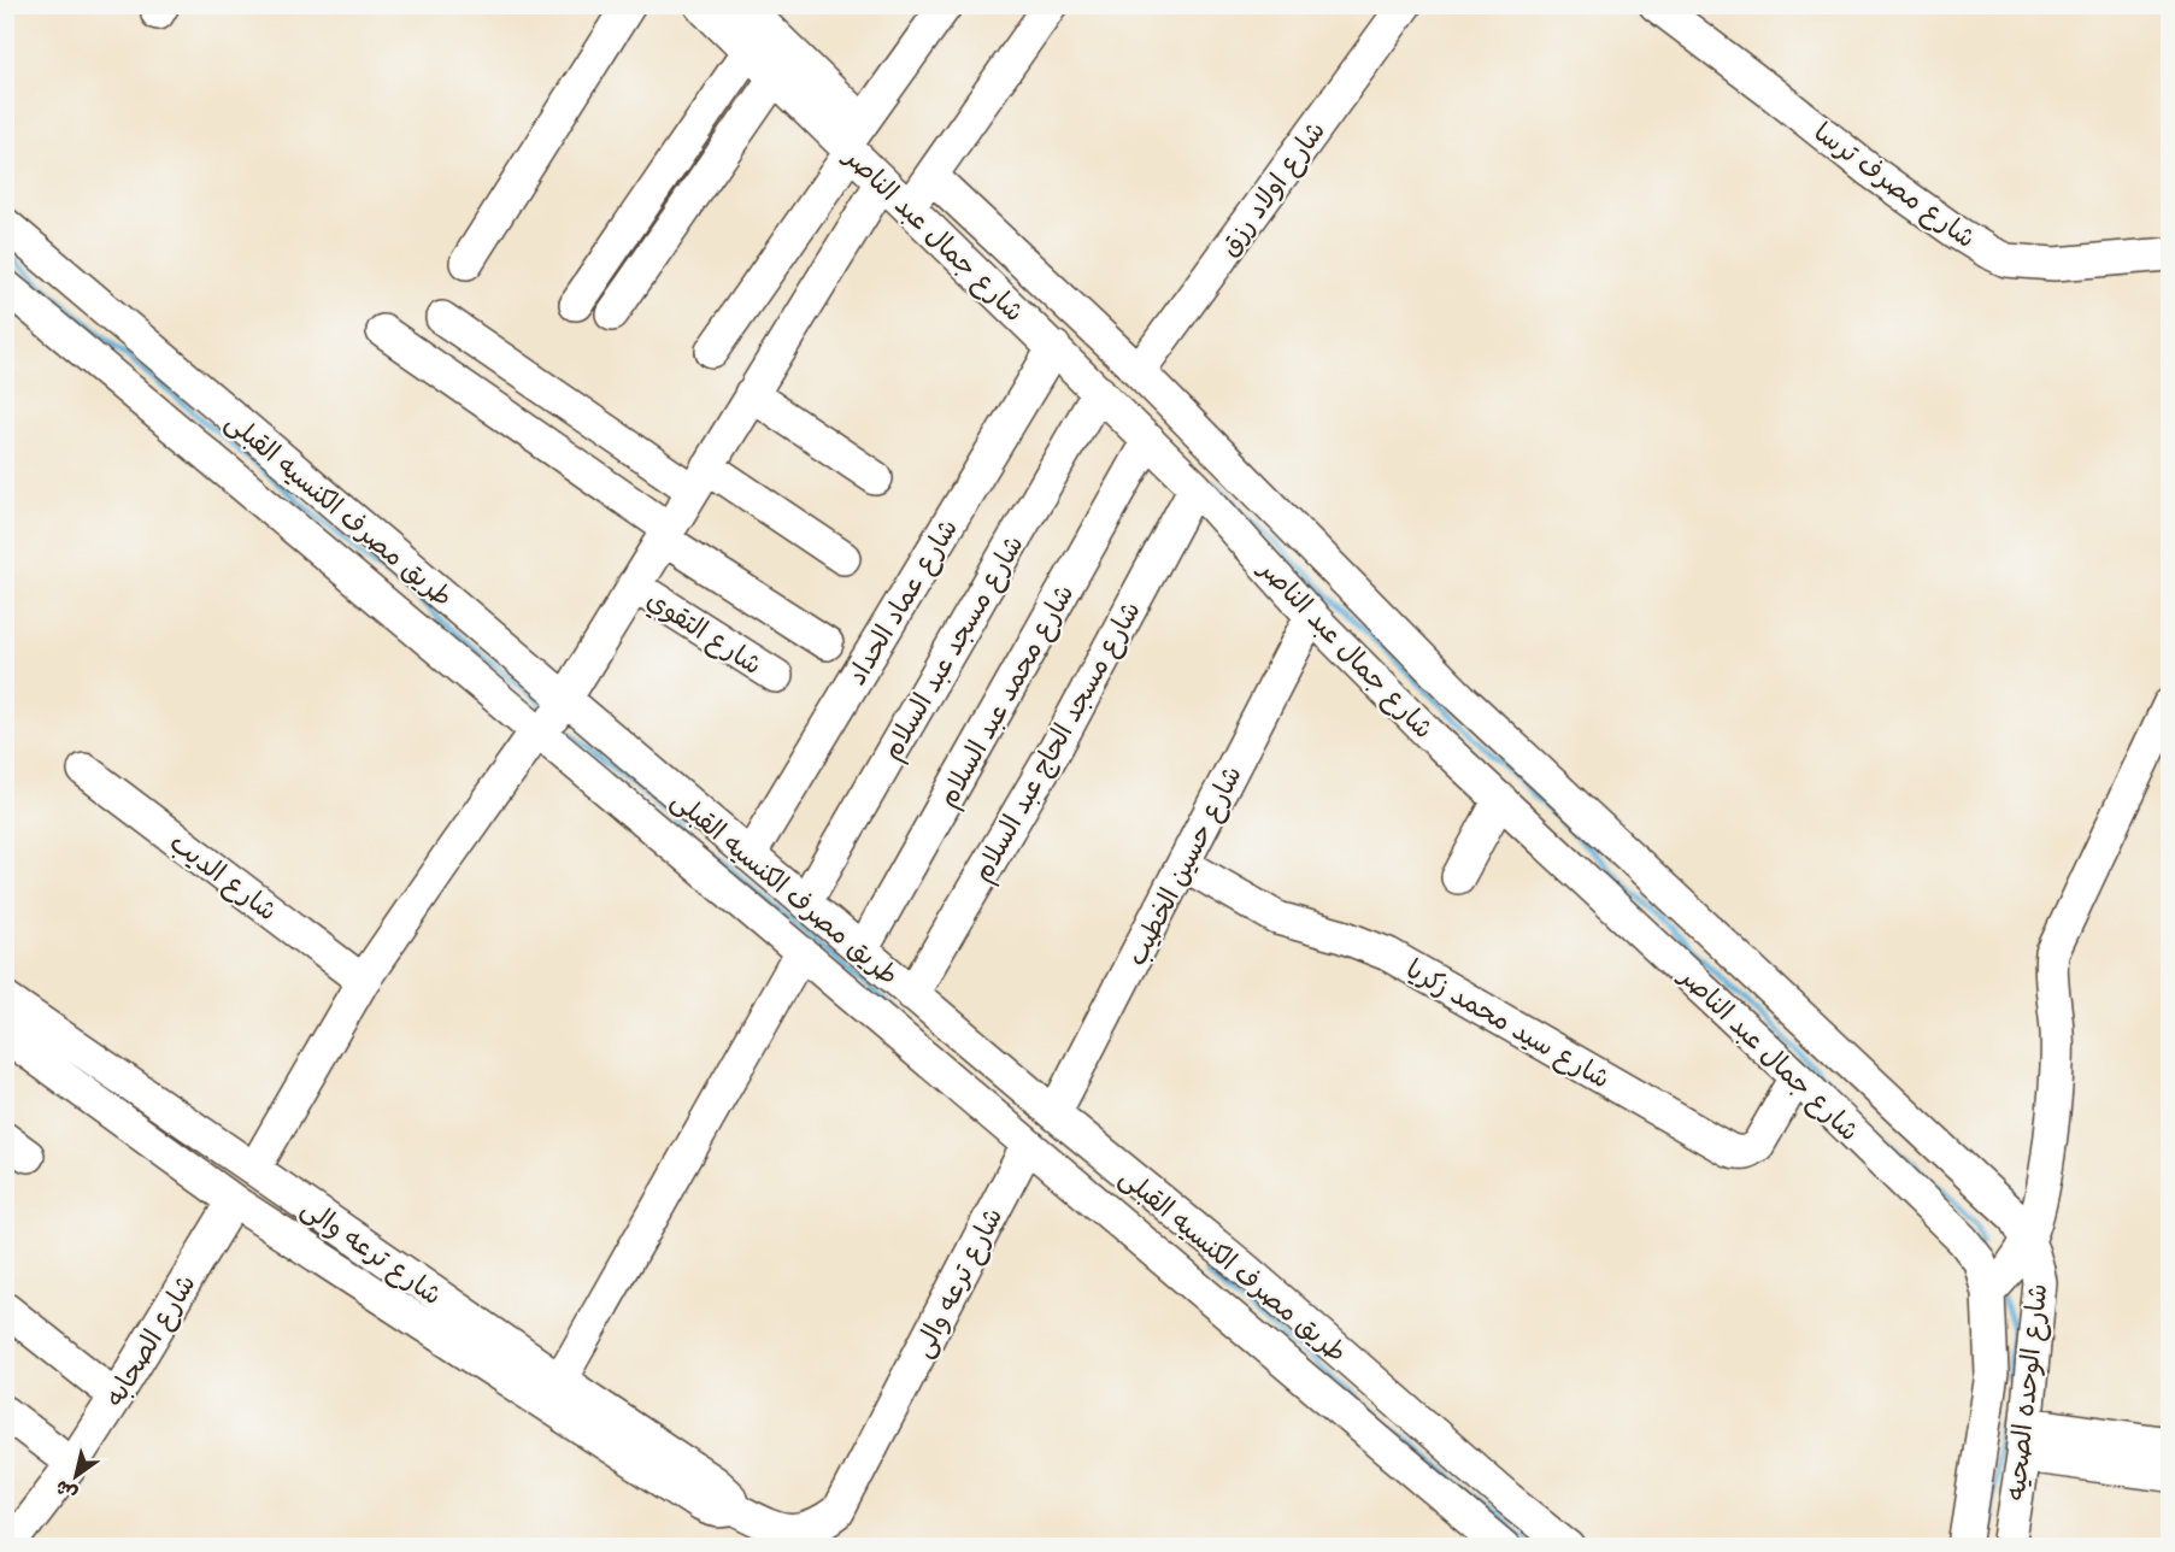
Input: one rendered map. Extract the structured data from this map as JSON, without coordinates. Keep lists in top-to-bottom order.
{
  "streets": {
    "street": [
      "شارع مصرف ترسا",
      "شارع اولاد رزق",
      "شارع جمال عبد الناصر",
      "طريق مصرف الكنسيه القبلى",
      "شارع عماد الحداد",
      "شارع التقوي",
      "شارع مسجد عبد السلام",
      "شارع محمد عبد السلام",
      "شارع مسجد الحاج عبد السلام",
      "شارع حسين الخطيب",
      "شارع الديب",
      "شارع سيد محمد زكريا",
      "شارع ترعه والى",
      "شارع الصحابه",
      "شارع الوحده الصحيه"
    ]
  },
  "crossings": [
    ["شارع اولاد رزق", "شارع جمال عبد الناصر"],
    ["شارع جمال عبد الناصر", "شارع عماد الحداد"],
    ["شارع جمال عبد الناصر", "شارع مسجد عبد السلام"],
    ["شارع جمال عبد الناصر", "شارع محمد عبد السلام"],
    ["شارع جمال عبد الناصر", "شارع مسجد الحاج عبد السلام"],
    ["شارع جمال عبد الناصر", "شارع حسين الخطيب"],
    ["شارع جمال عبد الناصر", "شارع سيد محمد زكريا"],
    ["شارع جمال عبد الناصر", "شارع الوحده الصحيه"],
    ["طريق مصرف الكنسيه القبلى", "شارع عماد الحداد"],
    ["طريق مصرف الكنسيه القبلى", "شارع مسجد عبد السلام"],
    ["طريق مصرف الكنسيه القبلى", "شارع محمد عبد السلام"],
    ["طريق مصرف الكنسيه القبلى", "شارع مسجد الحاج عبد السلام"],
    ["طريق مصرف الكنسيه القبلى", "شارع حسين الخطيب"],
    ["طريق مصرف الكنسيه القبلى", "شارع ترعه والى"],
    ["شارع حسين الخطيب", "شارع سيد محمد زكريا"],
    ["شارع ترعه والى", "شارع الصحابه"]
  ],
  "north": "bottom left"
}
